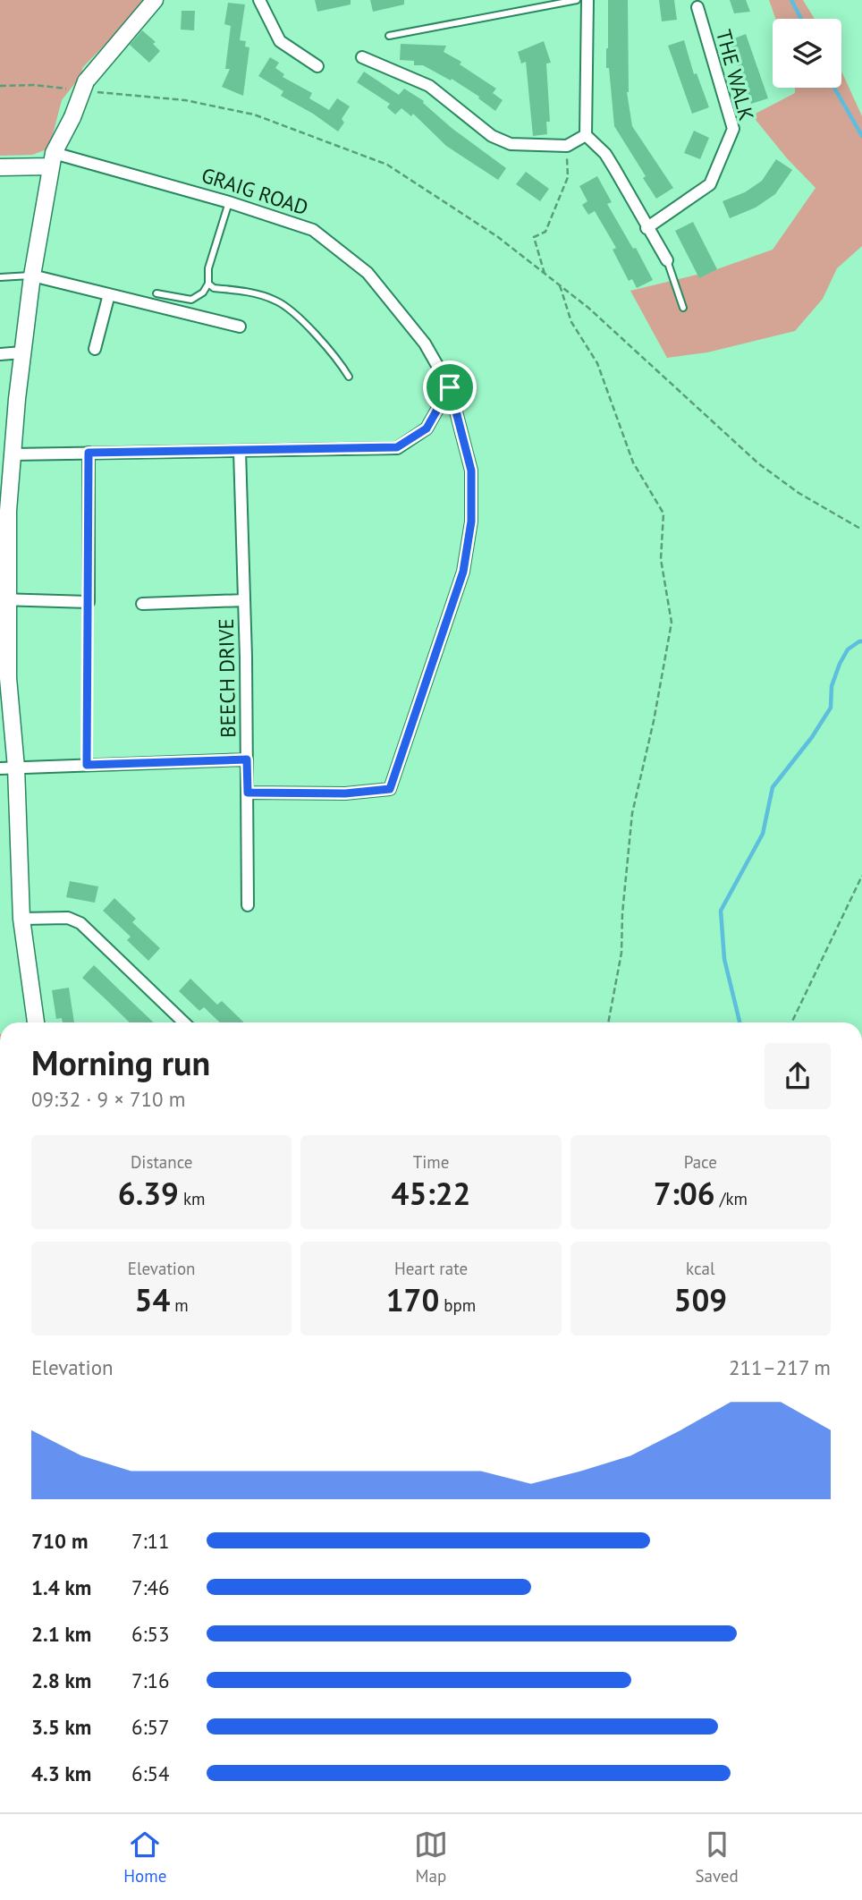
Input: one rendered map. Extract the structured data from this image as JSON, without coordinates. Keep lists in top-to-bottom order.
{
  "streets": {
    "street": ["THE WALK", "GRAIG ROAD", "BEECH DRIVE"]
  },
  "crossings": [
    ["GRAIG ROAD", "BEECH DRIVE"]
  ],
  "page": {
    "heading": ["Morning run", "09:32 · 9 × 710 m"],
    "stats": [
      ["Distance", "6.39 km"],
      ["Time", "45:22"],
      ["Pace", "7:06 /km"],
      ["Elevation", "54 m"],
      ["Heart rate", "170 bpm"],
      ["kcal", "509"]
    ],
    "chart": ["Elevation", "211–217 m"],
    "list": [
      {
        "name": "710 m",
        "note": "7:11"
      },
      {
        "name": "1.4 km",
        "note": "7:46"
      },
      {
        "name": "2.1 km",
        "note": "6:53"
      },
      {
        "name": "2.8 km",
        "note": "7:16"
      },
      {
        "name": "3.5 km",
        "note": "6:57"
      },
      {
        "name": "4.3 km",
        "note": "6:54"
      }
    ],
    "tabs": ["Home", "Map", "Saved"]
  }
}
